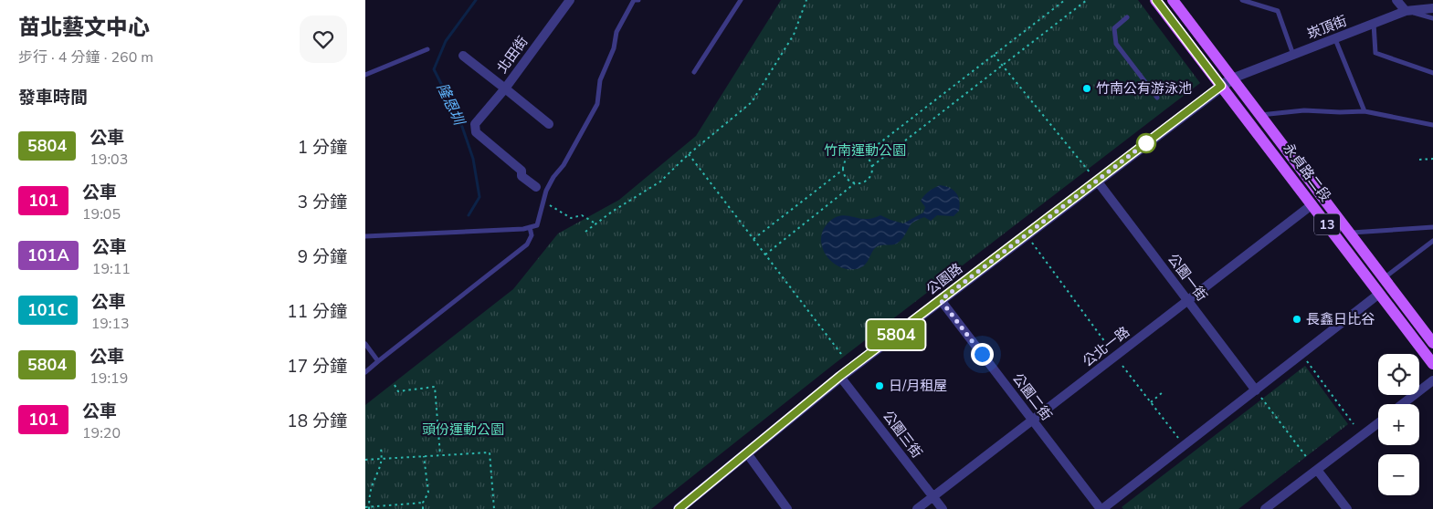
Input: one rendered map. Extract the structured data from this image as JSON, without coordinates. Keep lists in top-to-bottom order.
{
  "streets": {
    "main road": ["永貞路二段", "13"],
    "street": [
      "崁頂街",
      "北田街",
      "公園一街",
      "公園路",
      "公北一路",
      "公園二街",
      "公園三街"
    ]
  },
  "crossings": [
    ["崁頂街", "永貞路二段"],
    ["崁頂街", "公園路"],
    ["永貞路二段", "公園路"],
    ["永貞路二段", "公北一路"],
    ["公園一街", "公園路"],
    ["公園一街", "公北一路"],
    ["公園路", "公園二街"],
    ["公園路", "公園三街"],
    ["公北一路", "公園二街"],
    ["公北一路", "公園三街"]
  ],
  "water": ["隆恩圳"],
  "parks": ["竹南運動公園", "頭份運動公園"],
  "places": ["竹南公有游泳池", "長鑫日比谷", "日/月租屋"],
  "lines": ["bus line 5804"],
  "page": {
    "heading": [
      ["苗北藝文中心", "步行 · 4 分鐘 · 260 m"],
      "發車時間"
    ],
    "on_map": "5804",
    "list": [
      {
        "mark": "5804",
        "name": "公車",
        "note": "19:03",
        "value": "1 分鐘"
      },
      {
        "mark": "101",
        "name": "公車",
        "note": "19:05",
        "value": "3 分鐘"
      },
      {
        "mark": "101A",
        "name": "公車",
        "note": "19:11",
        "value": "9 分鐘"
      },
      {
        "mark": "101C",
        "name": "公車",
        "note": "19:13",
        "value": "11 分鐘"
      },
      {
        "mark": "5804",
        "name": "公車",
        "note": "19:19",
        "value": "17 分鐘"
      },
      {
        "mark": "101",
        "name": "公車",
        "note": "19:20",
        "value": "18 分鐘"
      }
    ],
    "map_buttons": ["+", "−"]
  }
}
